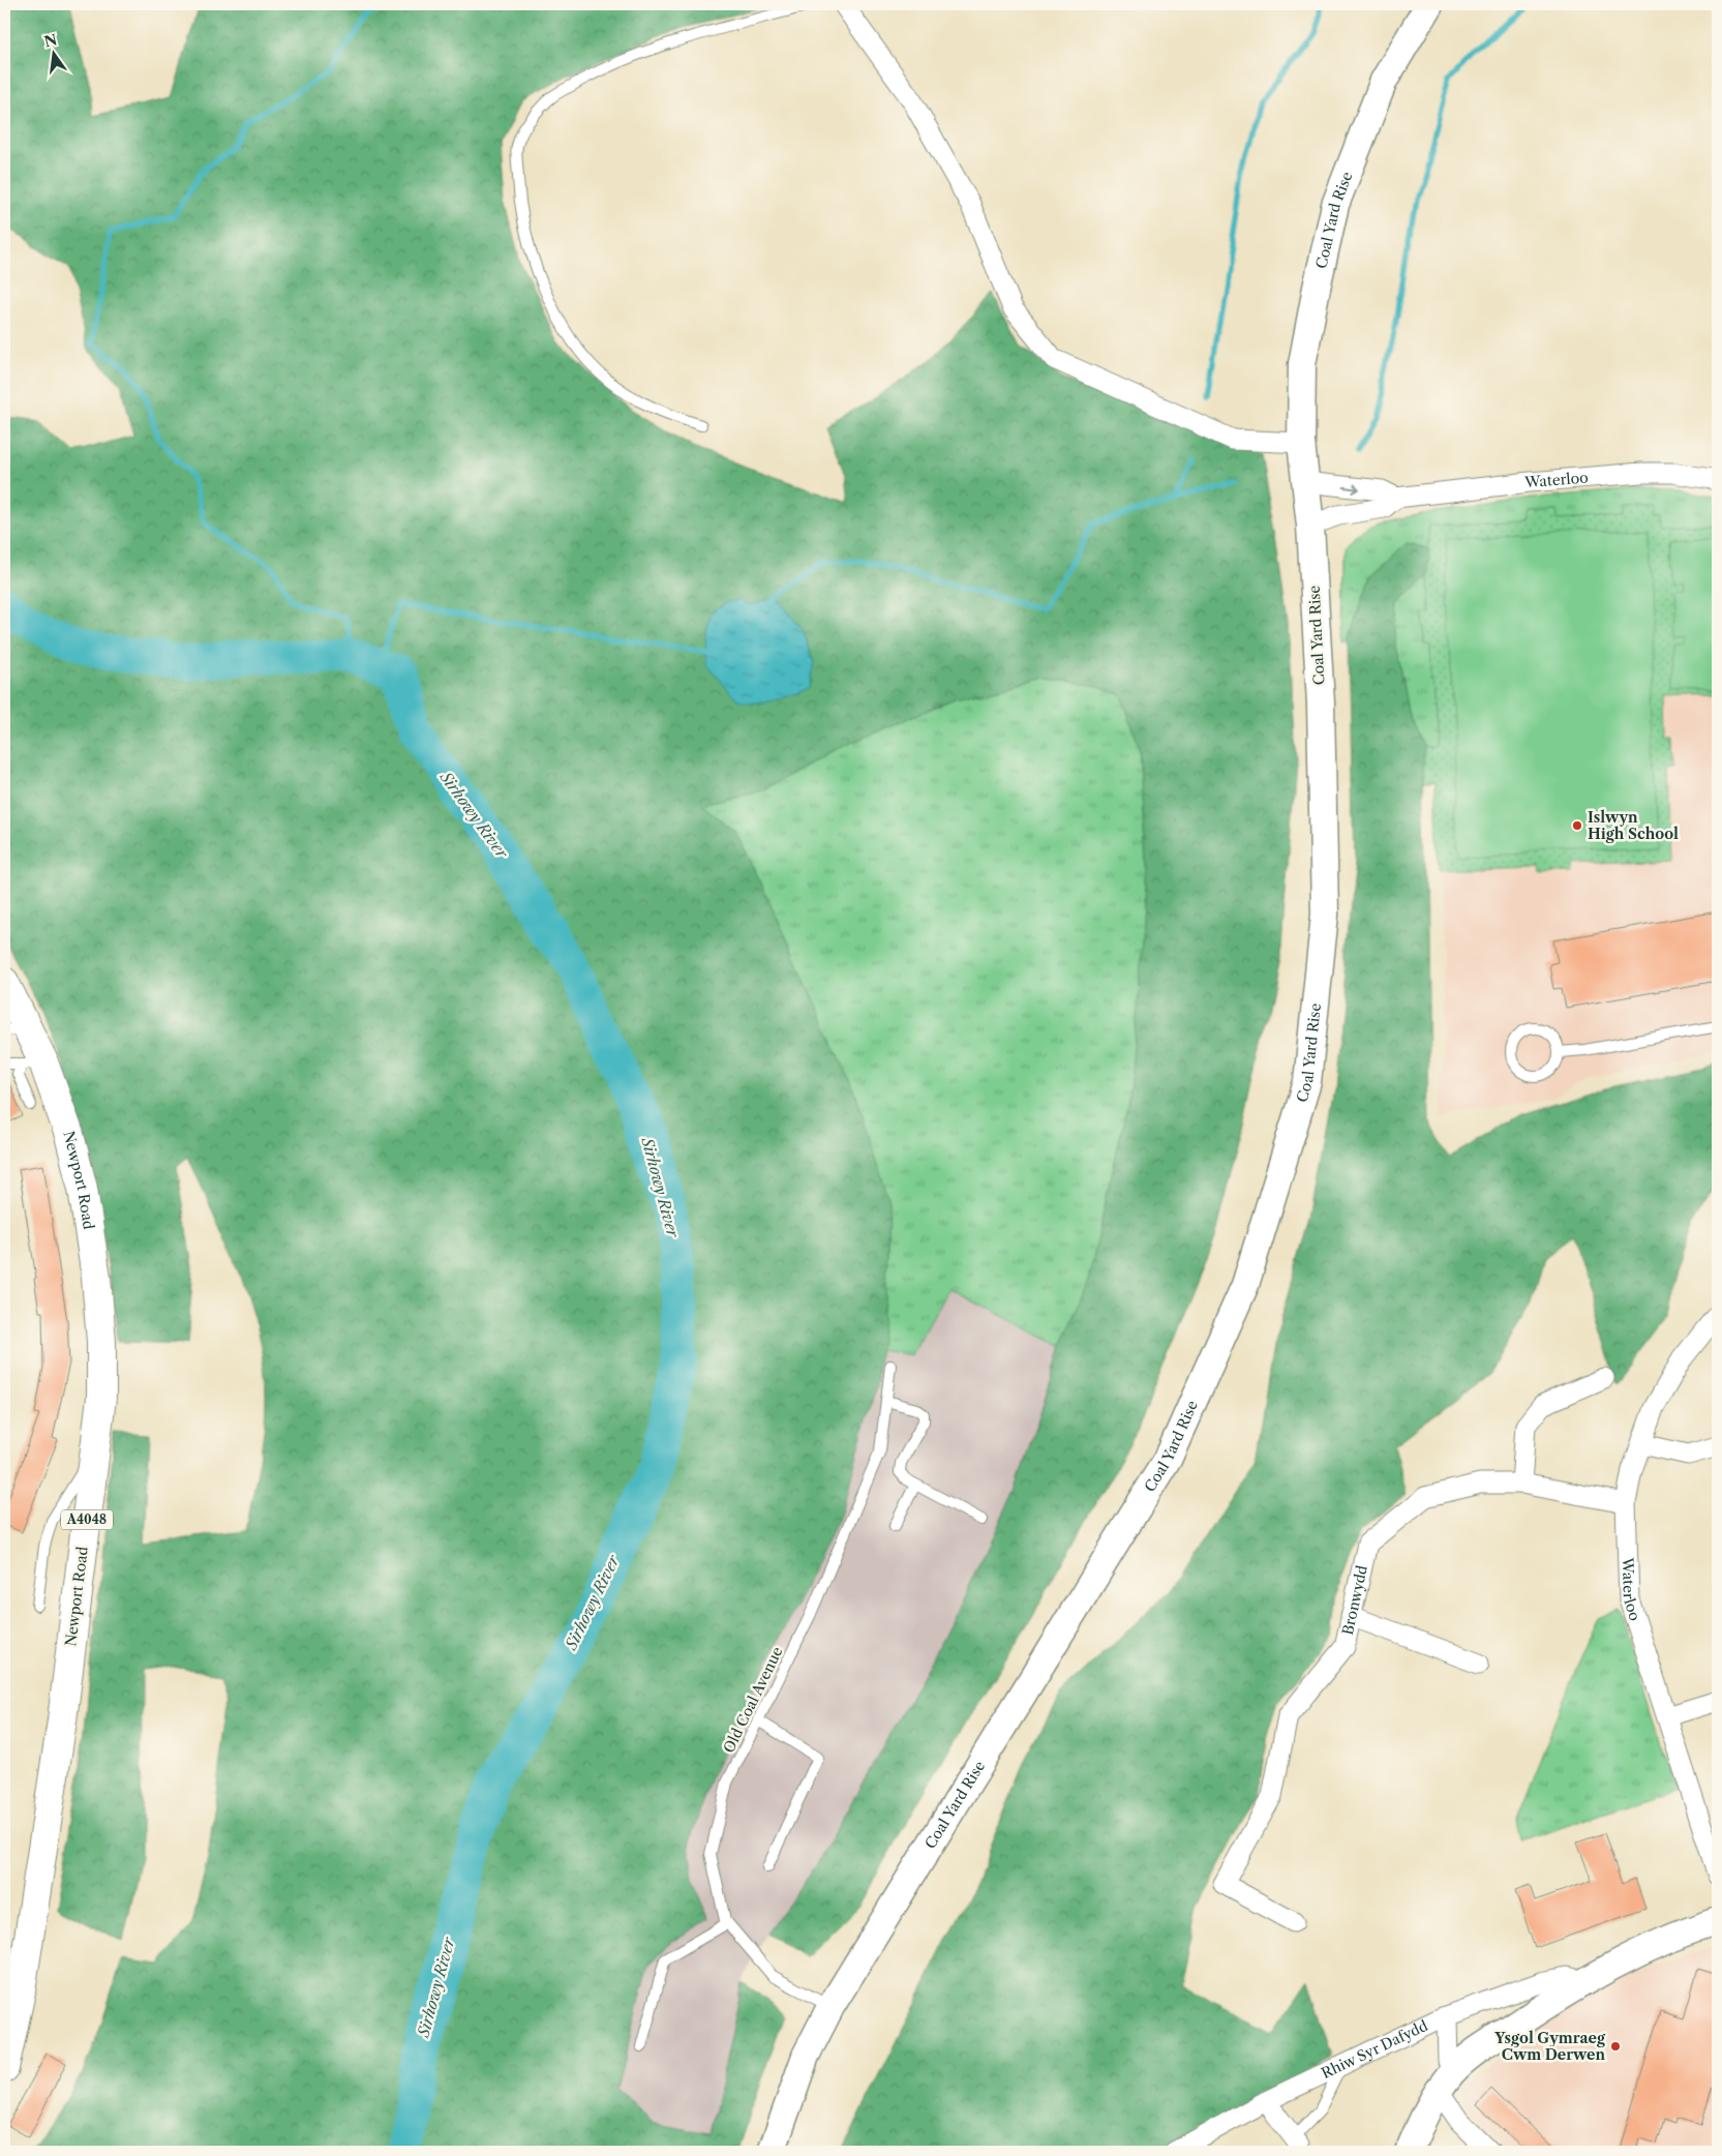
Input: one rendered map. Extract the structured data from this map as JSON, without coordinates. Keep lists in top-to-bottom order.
{
  "streets": {
    "main road": ["Coal Yard Rise", "Newport Road", "A4048"],
    "street": ["Waterloo", "Bronwydd", "Rhiw Syr Dafydd"],
    "lane": ["Old Coal Avenue"]
  },
  "crossings": [
    ["Coal Yard Rise", "Waterloo"],
    ["Coal Yard Rise", "Old Coal Avenue"],
    ["Waterloo", "Bronwydd"]
  ],
  "water": ["Sirhowy River"],
  "places": ["Islwyn High School", "Ysgol Gymraeg Cwm Derwen"],
  "north": "top"
}
